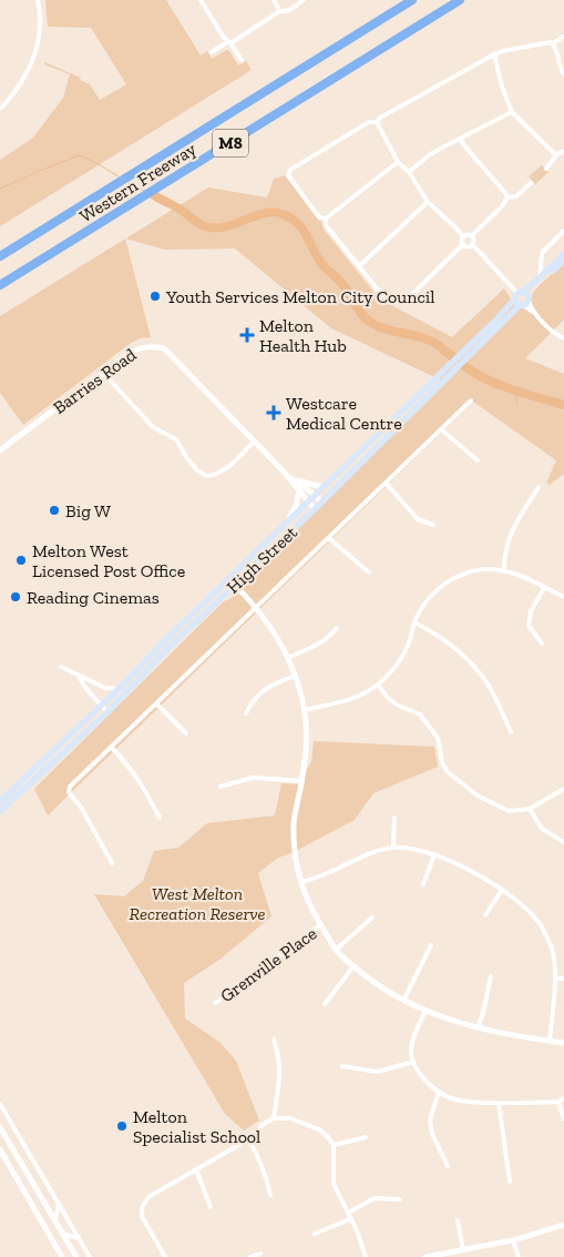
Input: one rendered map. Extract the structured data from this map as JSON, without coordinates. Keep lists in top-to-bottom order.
{
  "streets": {
    "highway": ["M8", "Western Freeway"],
    "main road": ["High Street"],
    "street": ["Barries Road", "Grenville Place"]
  },
  "crossings": [
    ["Barries Road", "High Street"]
  ],
  "parks": ["West Melton Recreation Reserve"],
  "places": {
    "other": [
      "Youth Services Melton City Council",
      "Big W",
      "Melton West Licensed Post Office",
      "Reading Cinemas",
      "Melton Specialist School"
    ],
    "health": ["Melton Health Hub", "Westcare Medical Centre"]
  }
}
